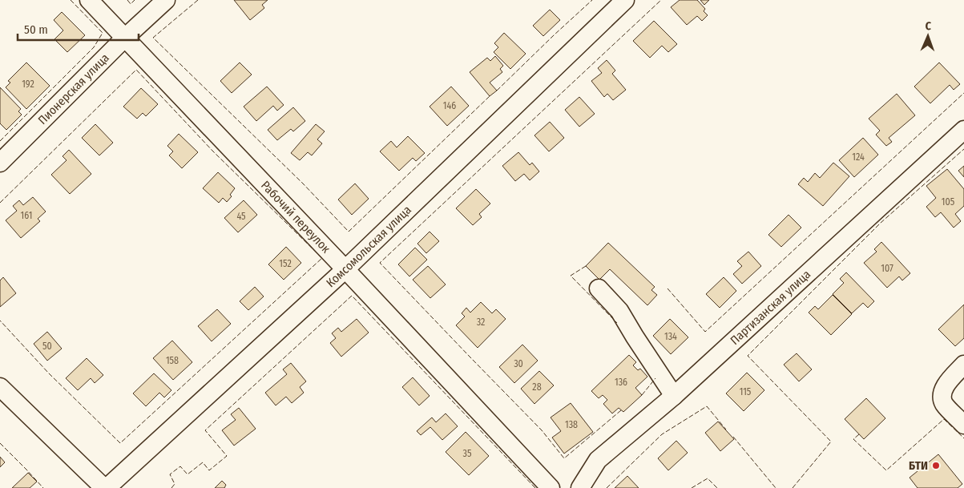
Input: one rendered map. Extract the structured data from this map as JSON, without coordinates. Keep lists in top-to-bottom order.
{
  "streets": {
    "street": [
      "Пионерская улица",
      "Рабочий переулок",
      "Комсомольская улица",
      "Партизанская улица"
    ]
  },
  "crossings": [
    ["Пионерская улица", "Рабочий переулок"],
    ["Рабочий переулок", "Комсомольская улица"]
  ],
  "places": ["БТИ"],
  "house_numbers": [
    "192",
    "146",
    "124",
    "105",
    "161",
    "45",
    "152",
    "107",
    "32",
    "134",
    "50",
    "158",
    "30",
    "136",
    "28",
    "115",
    "138",
    "35"
  ],
  "scale_bar": "50 m",
  "north": "top"
}
